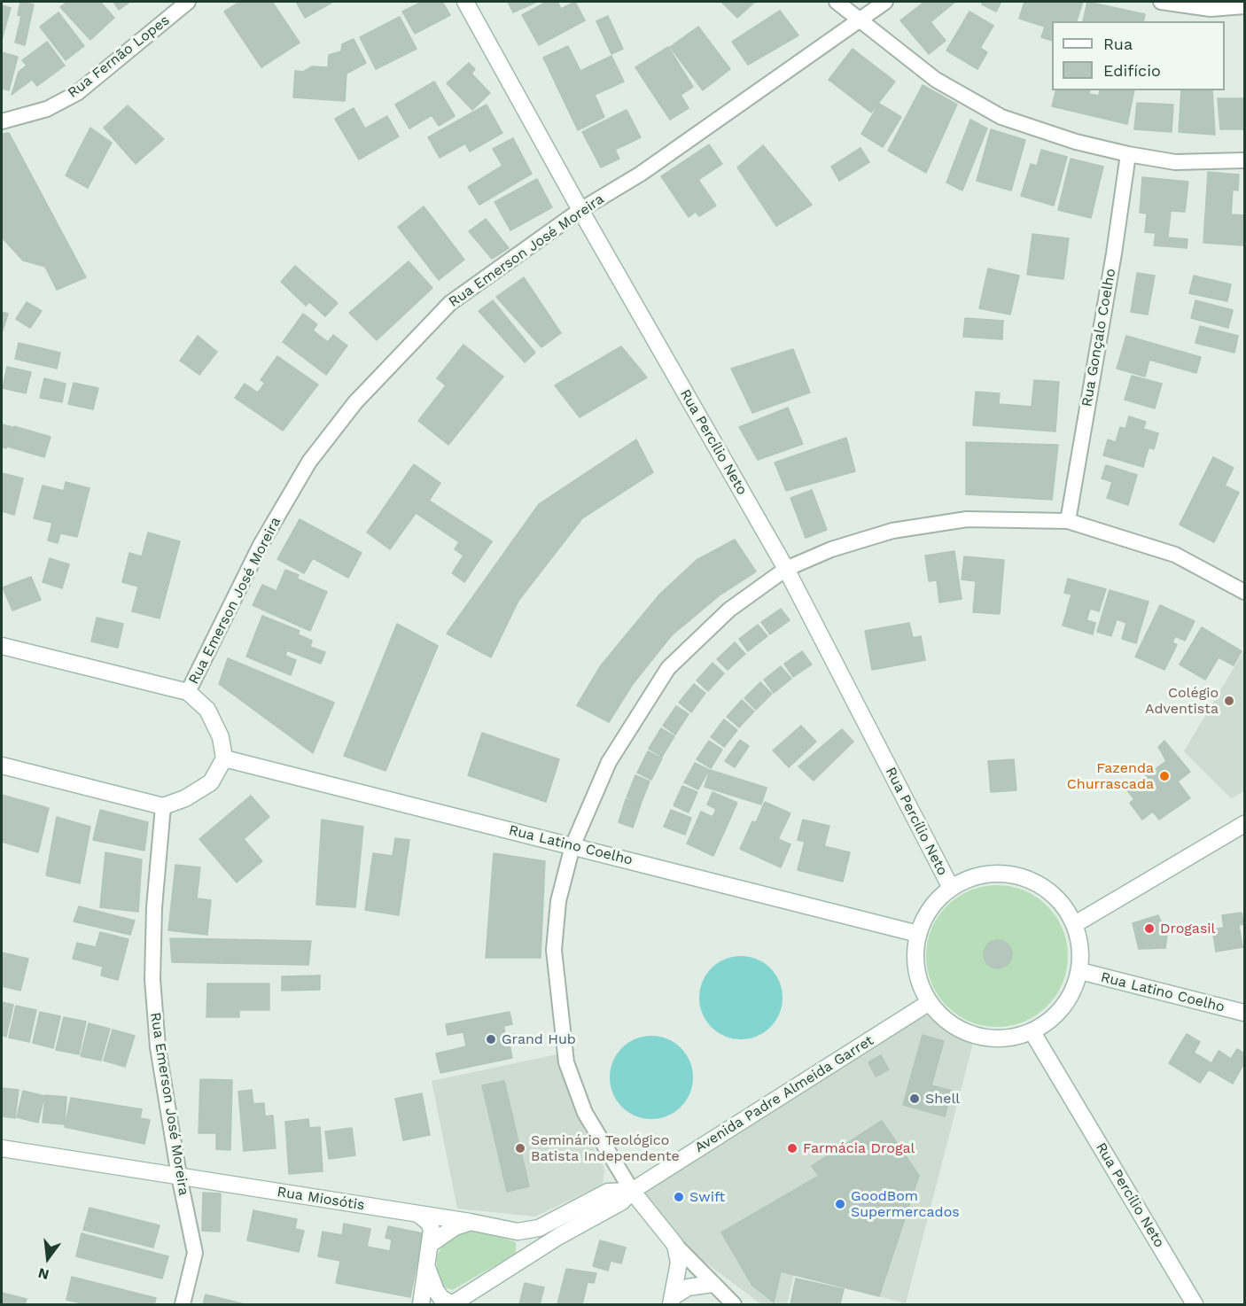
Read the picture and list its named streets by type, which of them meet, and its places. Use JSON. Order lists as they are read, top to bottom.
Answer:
{
  "streets": {
    "main road": [
      "Rua Percílio Neto",
      "Rua Latino Coelho",
      "Avenida Padre Almeida Garret",
      "Rua Miosótis"
    ],
    "street": ["Rua Fernão Lopes", "Rua Emerson José Moreira", "Rua Gonçalo Coelho"]
  },
  "crossings": [
    ["Rua Emerson José Moreira", "Rua Percílio Neto"],
    ["Rua Emerson José Moreira", "Rua Miosótis"],
    ["Rua Percílio Neto", "Rua Latino Coelho"],
    ["Rua Percílio Neto", "Avenida Padre Almeida Garret"],
    ["Rua Latino Coelho", "Avenida Padre Almeida Garret"],
    ["Avenida Padre Almeida Garret", "Rua Miosótis"]
  ],
  "places": [
    "Colégio Adventista",
    "Fazenda Churrascada",
    "Drogasil",
    "Grand Hub",
    "Shell",
    "Seminário Teológico Batista Independente",
    "Farmácia Drogal",
    "Swift",
    "GoodBom Supermercados"
  ],
  "legend": ["Rua", "Edifício"],
  "north": "bottom"
}
